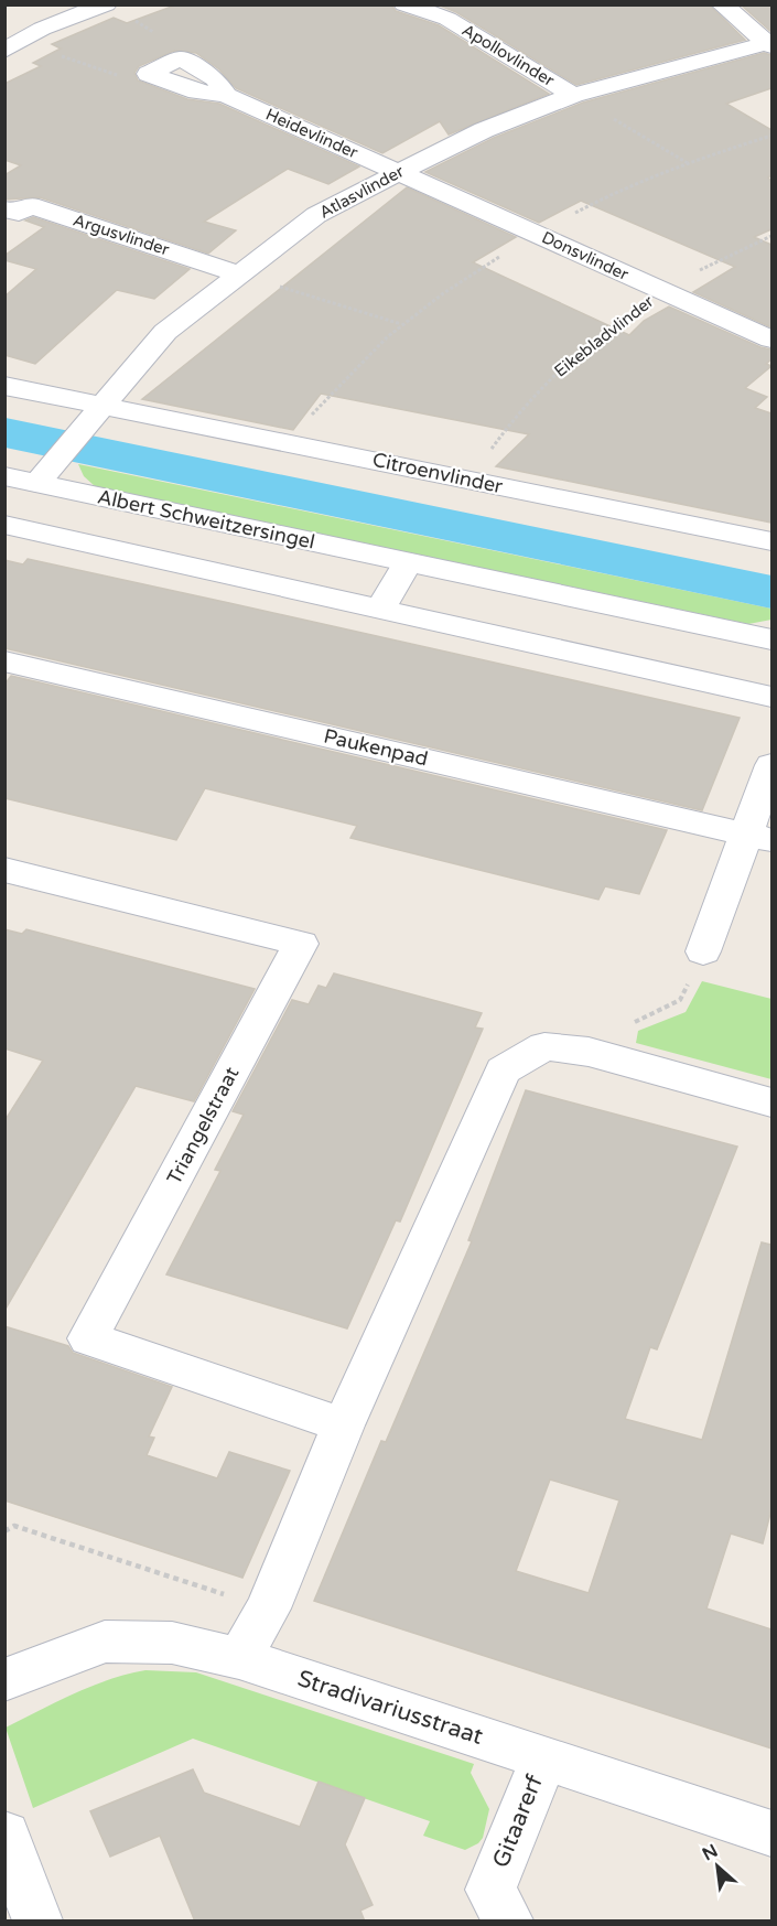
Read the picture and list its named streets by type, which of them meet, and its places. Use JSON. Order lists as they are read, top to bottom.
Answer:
{
  "streets": {
    "street": [
      "Apollovlinder",
      "Heidevlinder",
      "Atlasvlinder",
      "Argusvlinder",
      "Donsvlinder",
      "Citroenvlinder",
      "Albert Schweitzersingel",
      "Paukenpad",
      "Triangelstraat",
      "Stradivariusstraat",
      "Gitaarerf"
    ],
    "path": ["Eikebladvlinder"]
  },
  "crossings": [
    ["Apollovlinder", "Atlasvlinder"],
    ["Heidevlinder", "Atlasvlinder"],
    ["Heidevlinder", "Donsvlinder"],
    ["Atlasvlinder", "Argusvlinder"],
    ["Atlasvlinder", "Donsvlinder"],
    ["Atlasvlinder", "Citroenvlinder"],
    ["Atlasvlinder", "Albert Schweitzersingel"],
    ["Donsvlinder", "Eikebladvlinder"],
    ["Eikebladvlinder", "Citroenvlinder"],
    ["Stradivariusstraat", "Gitaarerf"]
  ],
  "north": "top left"
}
